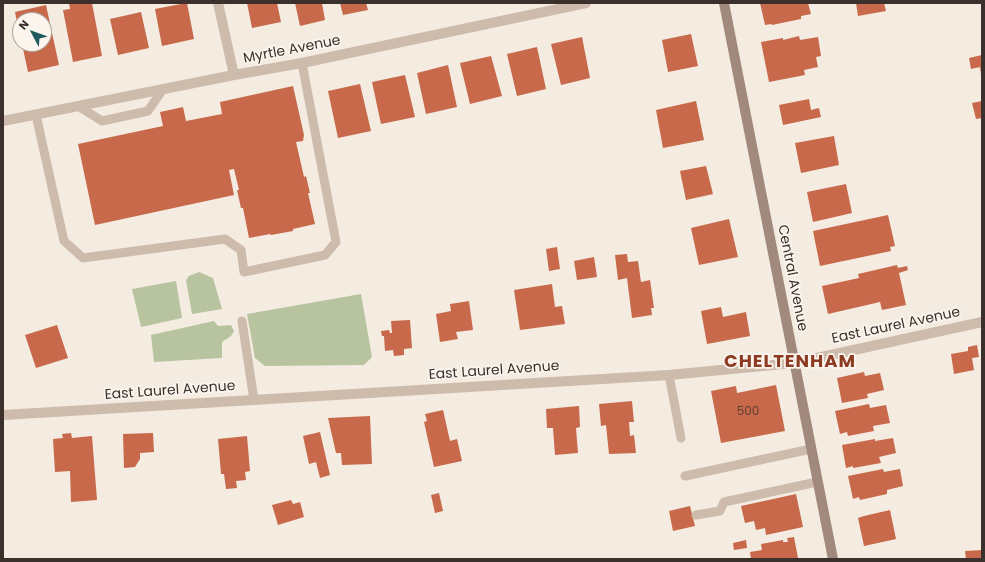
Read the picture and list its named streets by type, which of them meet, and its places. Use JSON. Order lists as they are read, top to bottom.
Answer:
{
  "streets": {
    "main road": ["Central Avenue"],
    "street": ["Myrtle Avenue", "East Laurel Avenue"]
  },
  "crossings": [
    ["Central Avenue", "East Laurel Avenue"]
  ],
  "districts": ["CHELTENHAM"],
  "house_numbers": ["500"],
  "north": "top left"
}
